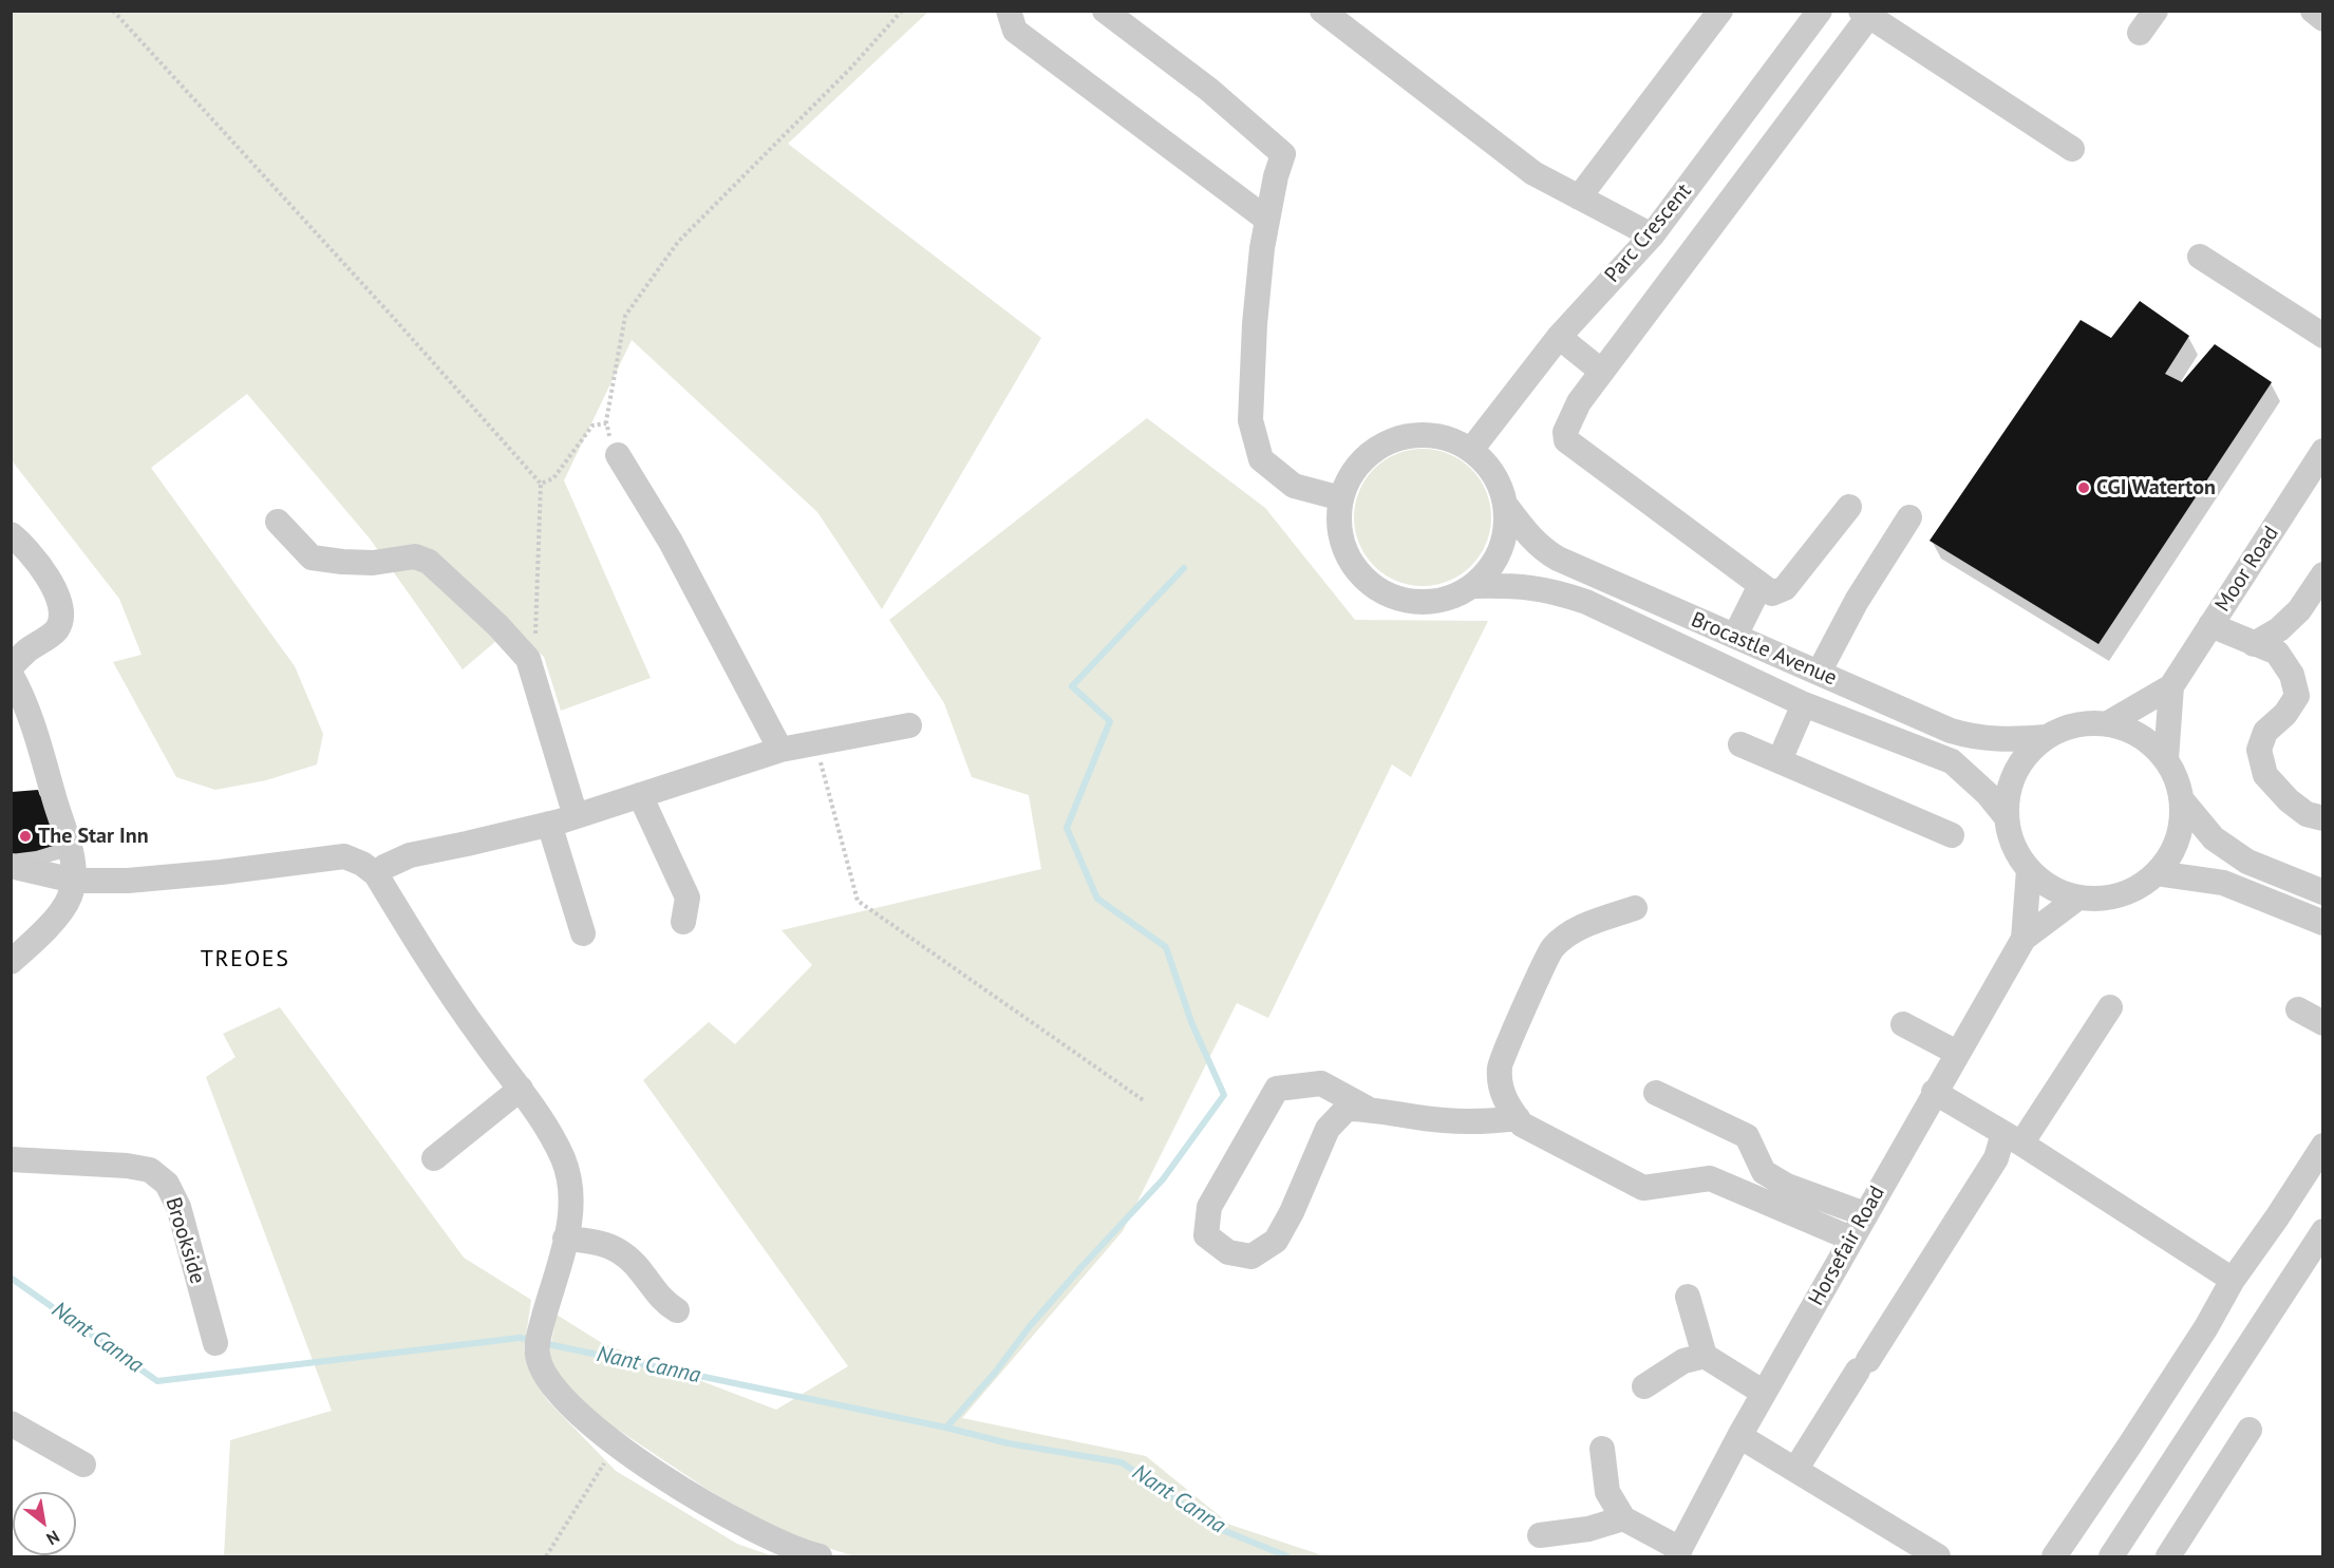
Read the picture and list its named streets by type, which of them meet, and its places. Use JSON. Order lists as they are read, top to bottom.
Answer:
{
  "streets": {
    "street": [
      "Parc Crescent",
      "Moor Road",
      "Brocastle Avenue",
      "Brookside",
      "Horsefair Road"
    ]
  },
  "crossings": [
    ["Parc Crescent", "Brocastle Avenue"],
    ["Moor Road", "Brocastle Avenue"],
    ["Moor Road", "Horsefair Road"],
    ["Brocastle Avenue", "Horsefair Road"]
  ],
  "districts": ["TREOES"],
  "water": ["Nant Canna"],
  "places": ["CGI Waterton", "The Star Inn"],
  "north": "bottom right"
}
